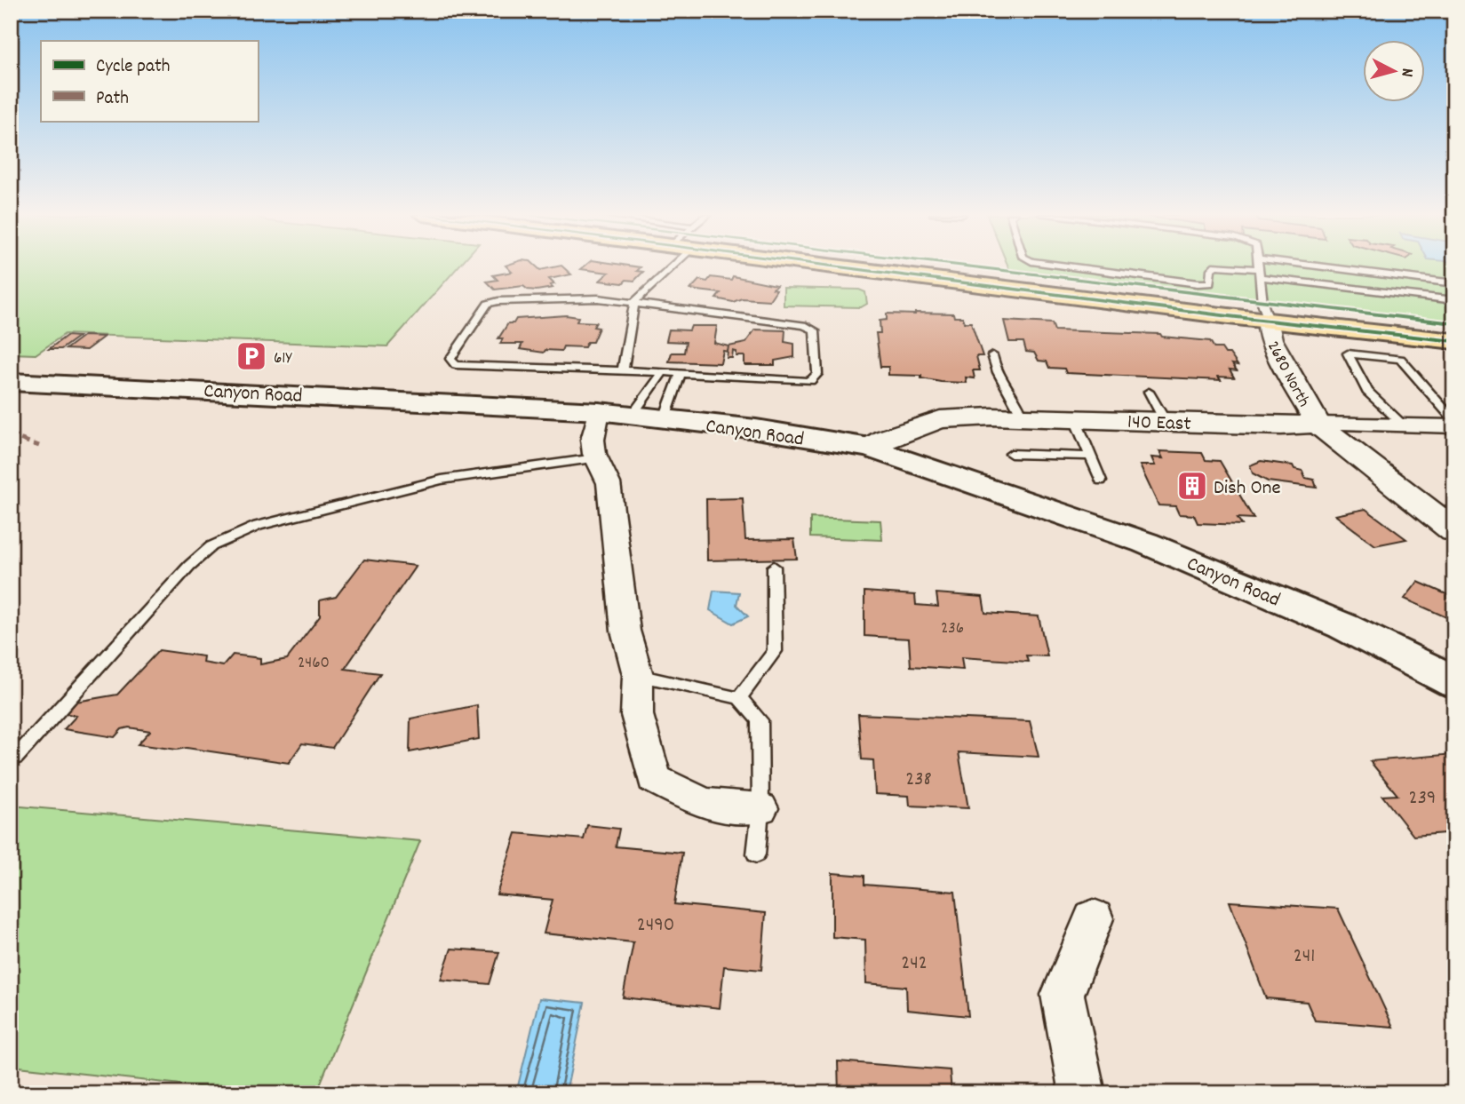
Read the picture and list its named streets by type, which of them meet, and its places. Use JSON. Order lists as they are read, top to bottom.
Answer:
{
  "streets": {
    "main road": ["Canyon Road"],
    "street": ["2680 North", "140 East"]
  },
  "crossings": [
    ["2680 North", "140 East"],
    ["Canyon Road", "140 East"]
  ],
  "places": {
    "parking": ["61Y"],
    "building": ["Dish One"]
  },
  "house_numbers": [
    "236",
    "2460",
    "238",
    "239",
    "2490",
    "241",
    "242"
  ],
  "legend": ["Cycle path", "Path"],
  "north": "right"
}
